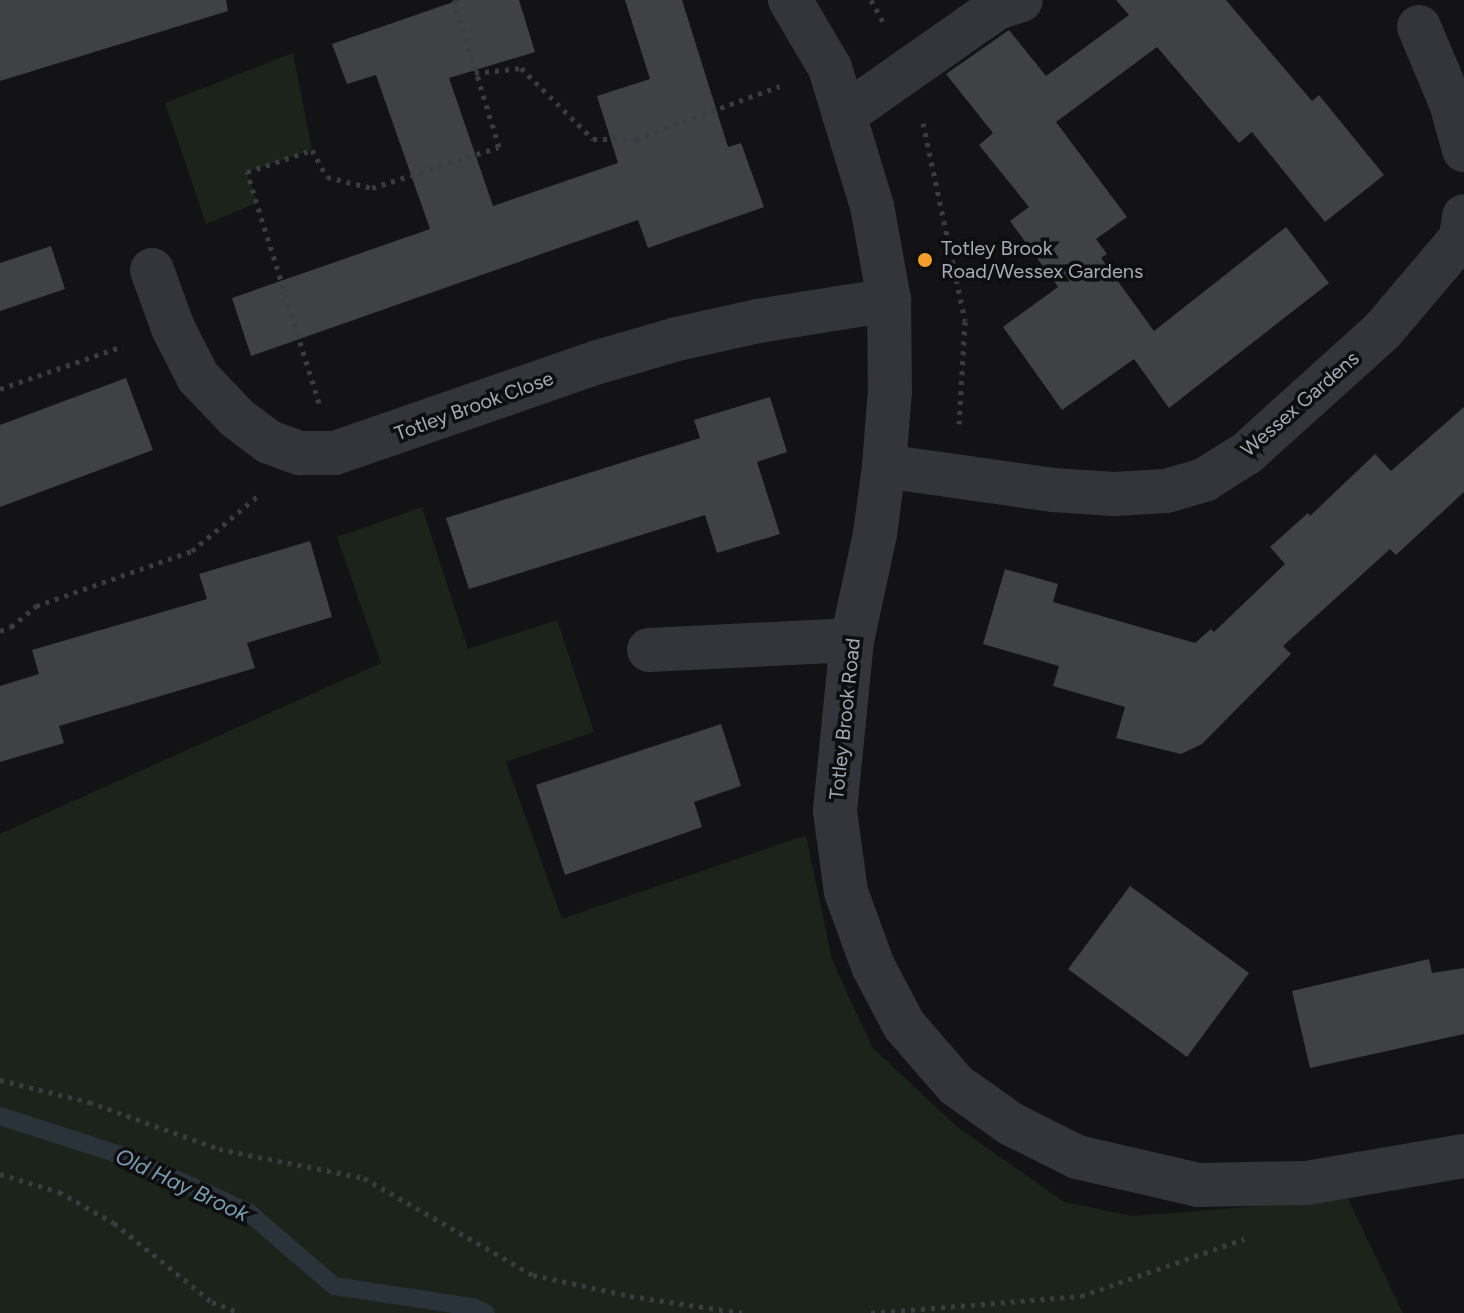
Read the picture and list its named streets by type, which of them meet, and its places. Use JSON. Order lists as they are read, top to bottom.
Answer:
{
  "streets": {
    "street": ["Wessex Gardens", "Totley Brook Close", "Totley Brook Road"]
  },
  "crossings": [
    ["Wessex Gardens", "Totley Brook Road"],
    ["Totley Brook Close", "Totley Brook Road"]
  ],
  "water": ["Old Hay Brook"],
  "places": ["Totley Brook Road/Wessex Gardens"]
}
